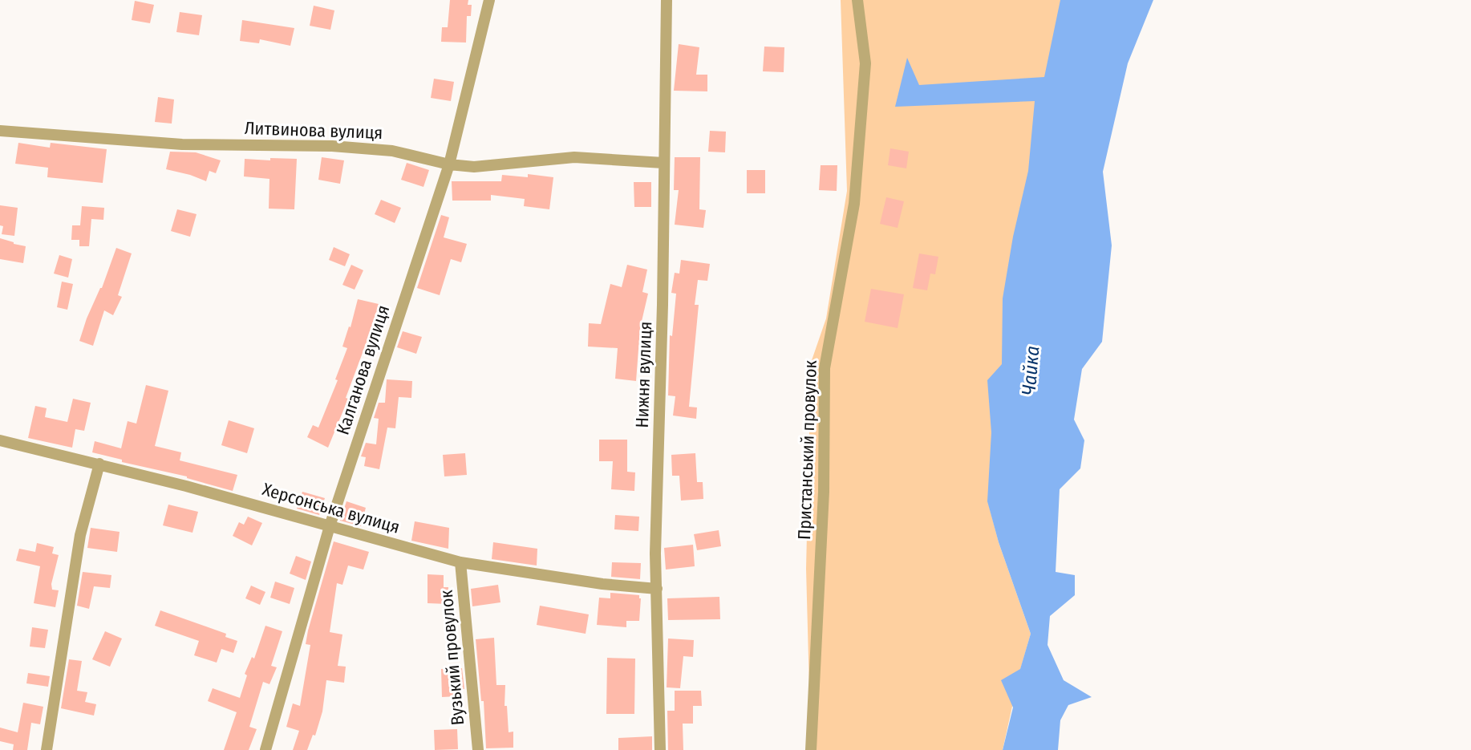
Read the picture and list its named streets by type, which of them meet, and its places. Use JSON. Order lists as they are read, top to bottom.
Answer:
{
  "streets": {
    "street": [
      "Литвинова вулиця",
      "Калганова вулиця",
      "Нижня вулиця",
      "Пристанський провулок",
      "Херсонська вулиця",
      "Вузький провулок"
    ]
  },
  "crossings": [
    ["Литвинова вулиця", "Калганова вулиця"],
    ["Литвинова вулиця", "Нижня вулиця"],
    ["Калганова вулиця", "Херсонська вулиця"],
    ["Нижня вулиця", "Херсонська вулиця"],
    ["Херсонська вулиця", "Вузький провулок"]
  ],
  "water": ["Чайка"]
}
